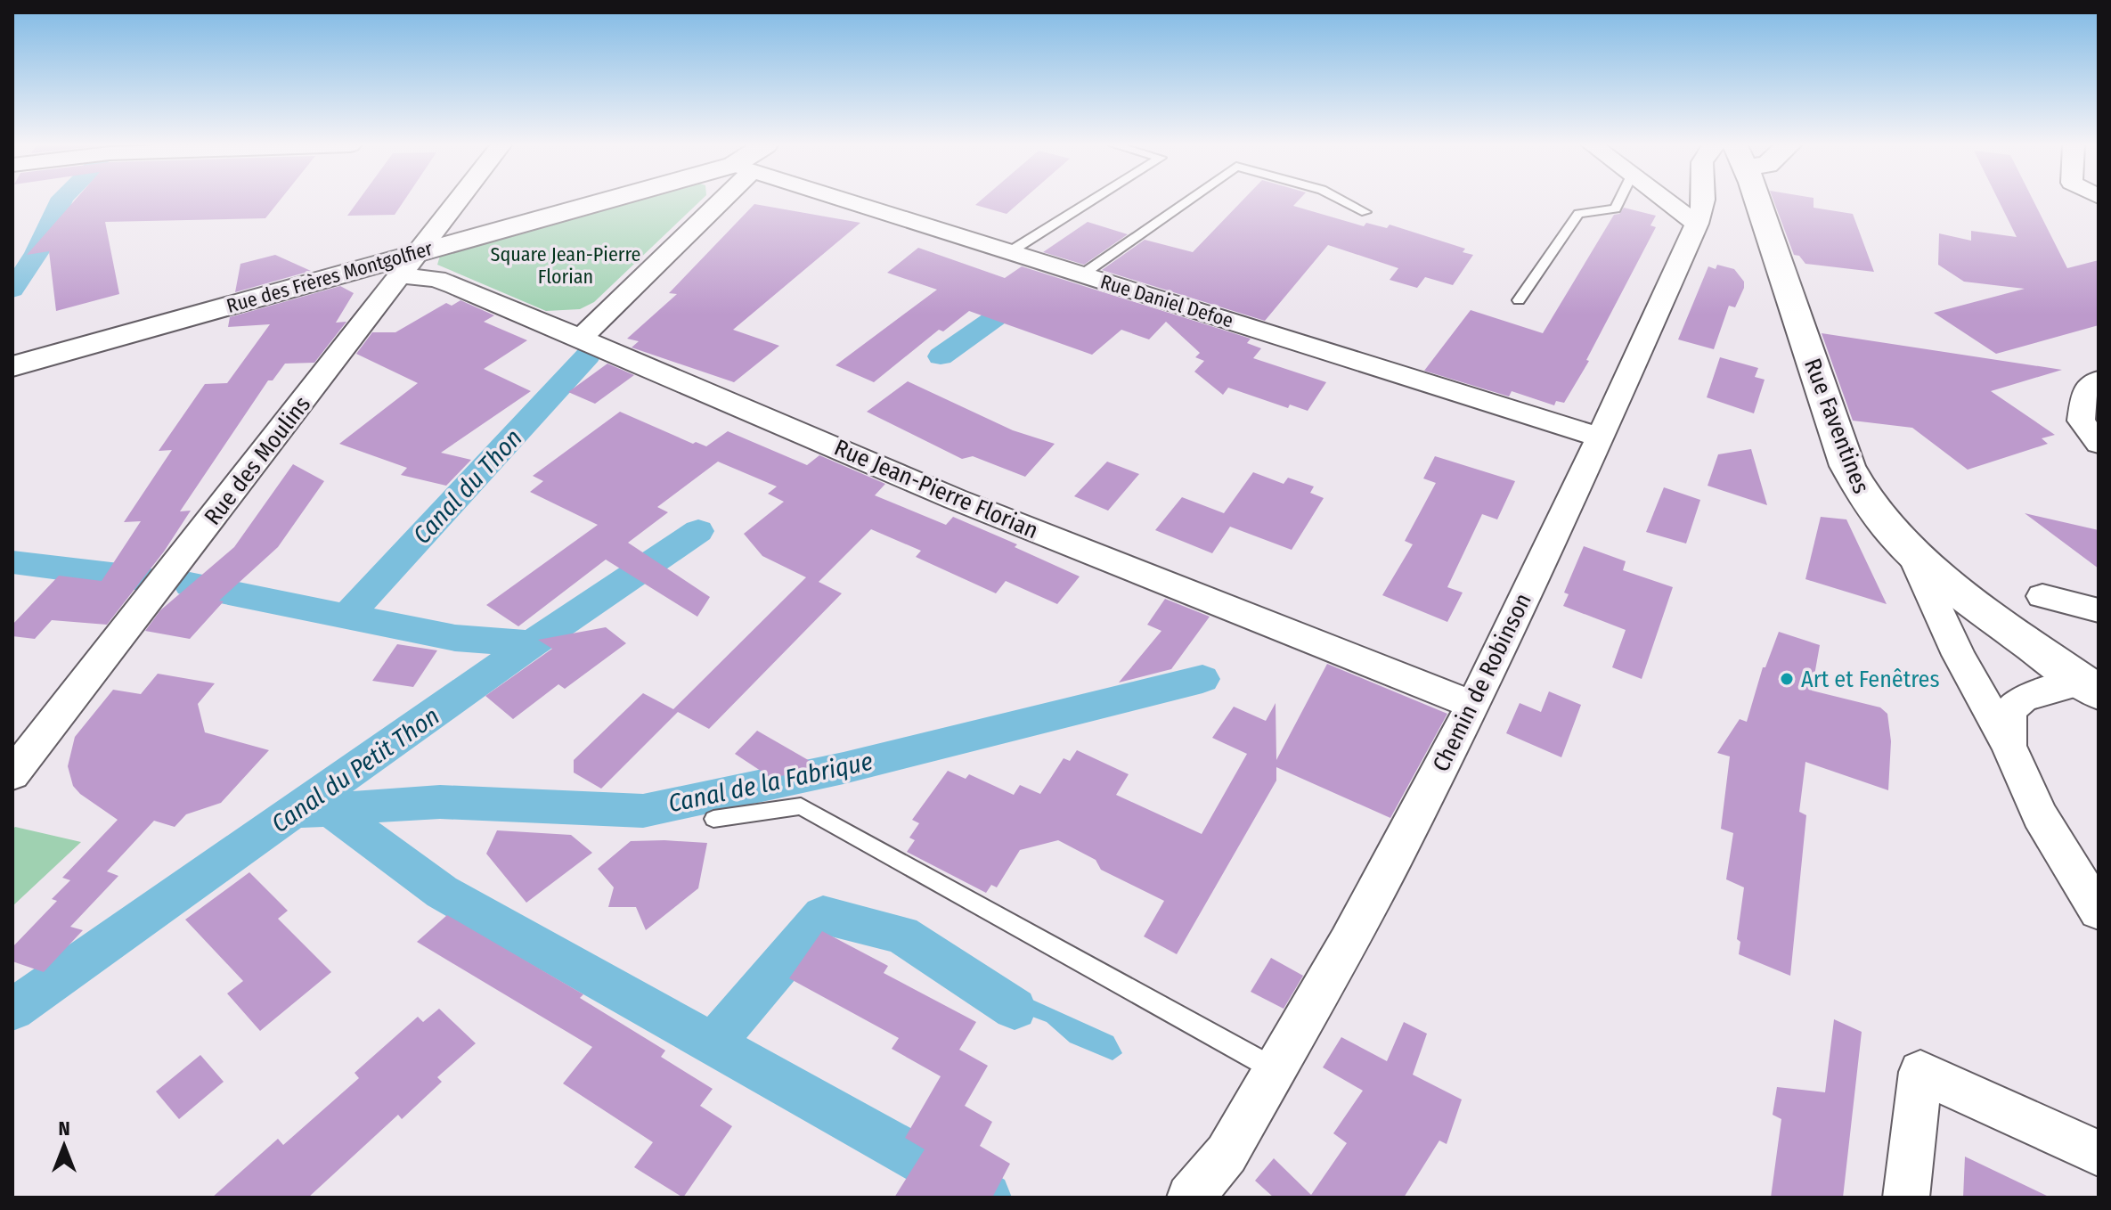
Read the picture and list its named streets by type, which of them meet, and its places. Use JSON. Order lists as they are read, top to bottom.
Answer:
{
  "streets": {
    "street": [
      "Rue des Frères Montgolfier",
      "Rue Daniel Defoe",
      "Rue Faventines",
      "Rue des Moulins",
      "Rue Jean-Pierre Florian",
      "Chemin de Robinson"
    ]
  },
  "crossings": [
    ["Rue des Frères Montgolfier", "Rue des Moulins"],
    ["Rue des Frères Montgolfier", "Rue Jean-Pierre Florian"],
    ["Rue Daniel Defoe", "Chemin de Robinson"],
    ["Rue des Moulins", "Rue Jean-Pierre Florian"],
    ["Rue Jean-Pierre Florian", "Chemin de Robinson"]
  ],
  "water": ["Canal du Thon", "Canal du Petit Thon", "Canal de la Fabrique"],
  "parks": ["Square Jean-Pierre Florian"],
  "places": ["Art et Fenêtres"],
  "north": "top"
}
